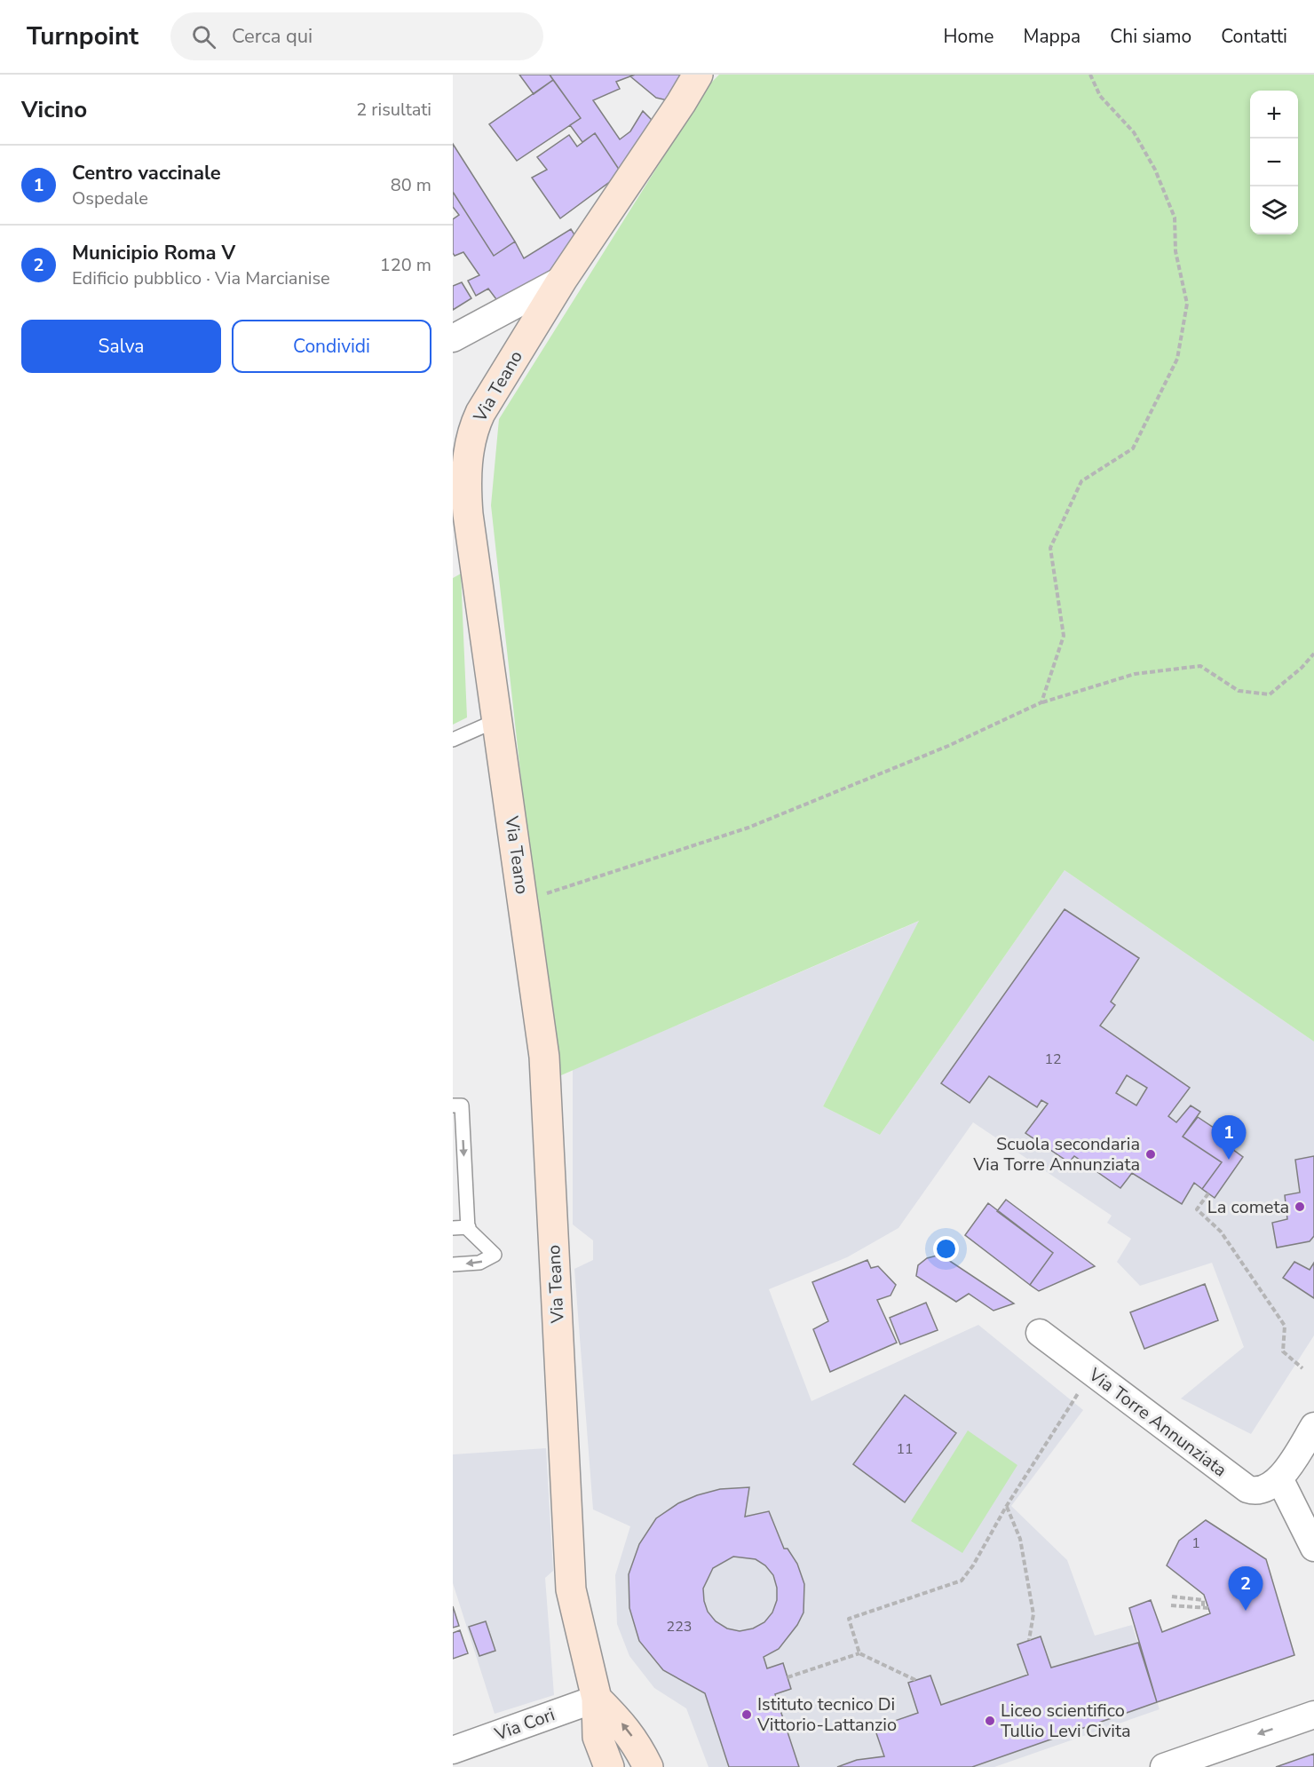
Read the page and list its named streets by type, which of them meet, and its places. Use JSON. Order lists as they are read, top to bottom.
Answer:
{
  "streets": {
    "street": ["Via Teano", "Via Torre Annunziata", "Via Cori"]
  },
  "crossings": [
    ["Via Teano", "Via Cori"]
  ],
  "places": [
    "Scuola secondaria Via Torre Annunziata",
    "La cometa",
    "Istituto tecnico Di Vittorio-Lattanzio",
    "Liceo scientifico Tullio Levi Civita"
  ],
  "house_numbers": [
    "12",
    "11",
    "1",
    "223"
  ],
  "page": {
    "header": "Turnpoint",
    "search": "Cerca qui",
    "nav": [
      "Home",
      "Mappa",
      "Chi siamo",
      "Contatti"
    ],
    "heading": ["Vicino", "2 risultati"],
    "map_buttons": ["+", "−"],
    "list": [
      {
        "mark": "1",
        "name": "Centro vaccinale",
        "note": "Ospedale",
        "value": "80 m"
      },
      {
        "mark": "2",
        "name": "Municipio Roma V",
        "note": "Edificio pubblico · Via Marcianise",
        "value": "120 m"
      }
    ],
    "buttons": ["Salva", "Condividi"],
    "pins": ["1", "2"]
  }
}
